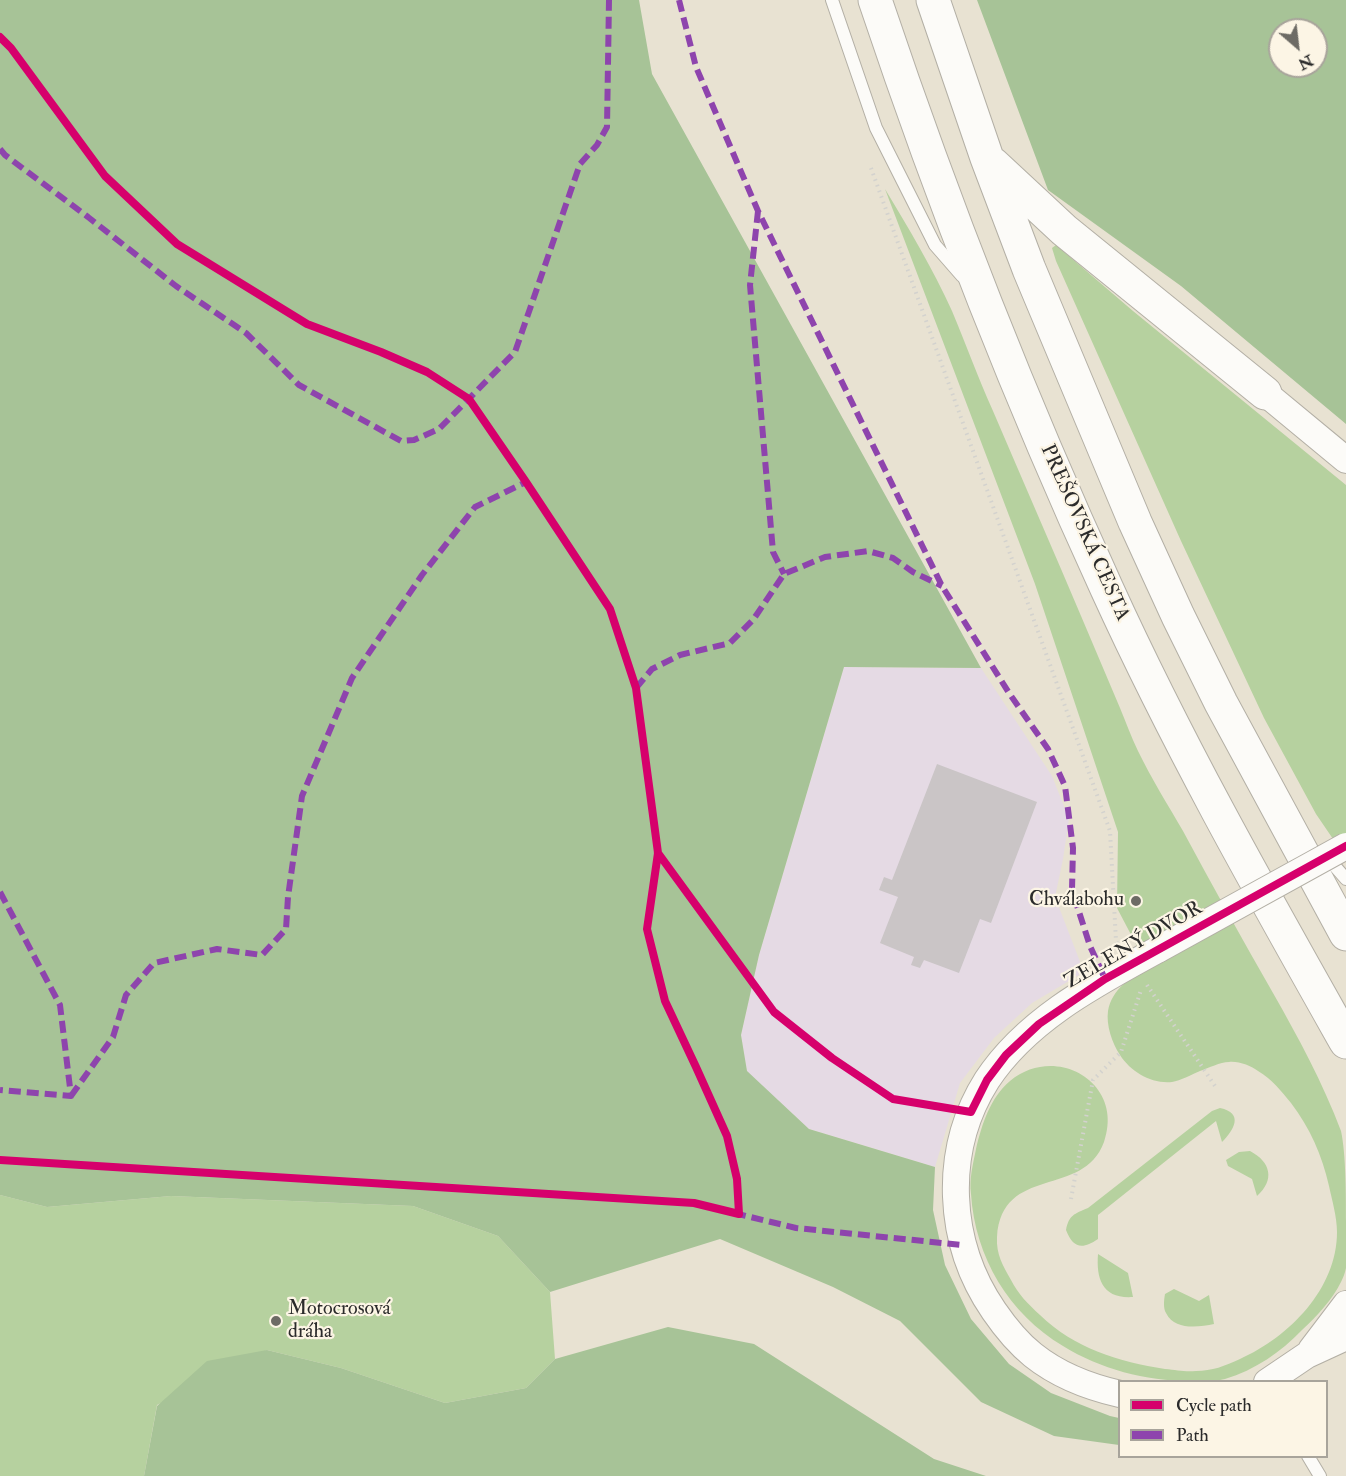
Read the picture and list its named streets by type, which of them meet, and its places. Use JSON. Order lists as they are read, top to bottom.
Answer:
{
  "streets": {
    "highway": ["PREŠOVSKÁ CESTA"],
    "street": ["ZELENÝ DVOR"]
  },
  "places": ["Chválabohu", "Motocrosová dráha"],
  "legend": ["Cycle path", "Path"],
  "north": "bottom right"
}
